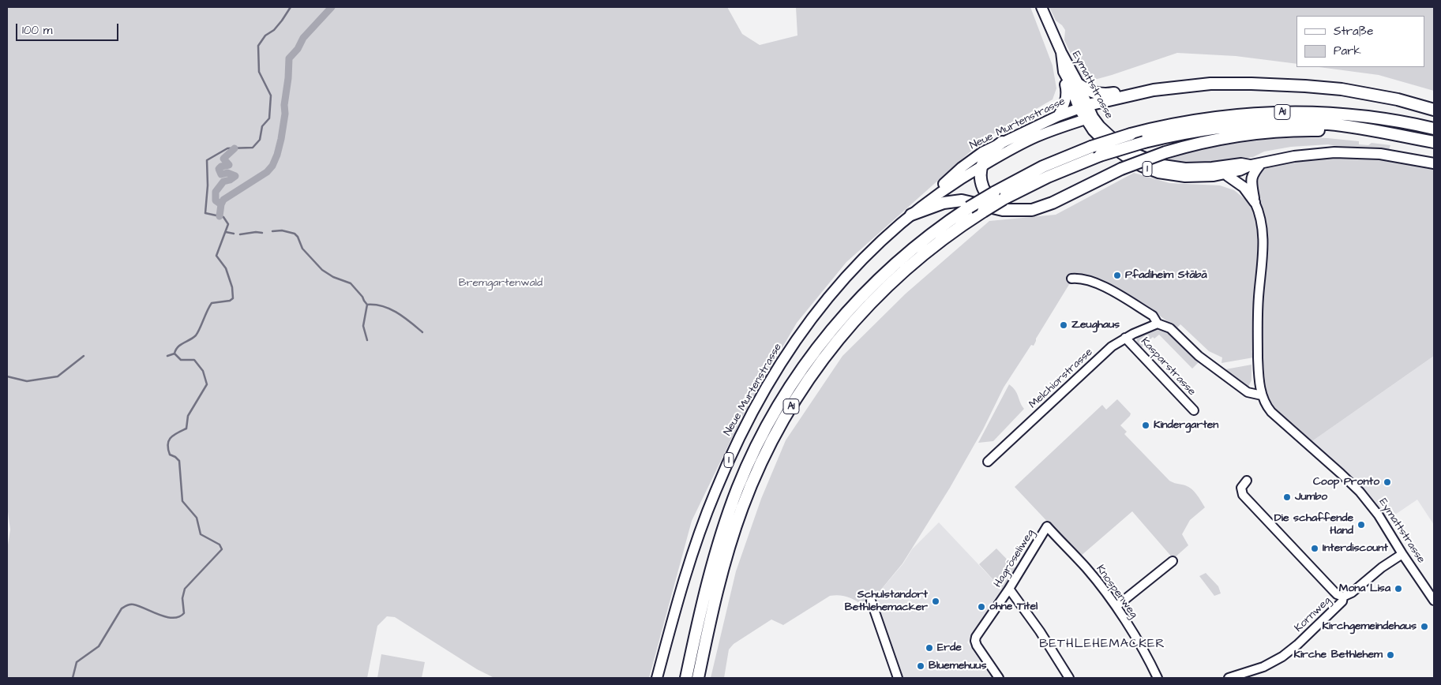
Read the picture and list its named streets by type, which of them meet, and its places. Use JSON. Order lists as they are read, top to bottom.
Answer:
{
  "streets": {
    "highway": ["A1"],
    "main road": ["Eymattstrasse", "Neue Murtenstrasse", "1"],
    "street": [
      "Kasparstrasse",
      "Melchiorstrasse",
      "Hagröseliweg",
      "Knospenweg",
      "Kornweg"
    ]
  },
  "crossings": [
    ["Eymattstrasse", "Neue Murtenstrasse"],
    ["Eymattstrasse", "1"],
    ["Eymattstrasse", "Kornweg"],
    ["Kasparstrasse", "Melchiorstrasse"],
    ["Hagröseliweg", "Knospenweg"]
  ],
  "districts": ["BETHLEHEMACKER"],
  "parks": ["Bremgartenwald"],
  "places": [
    "Pfadiheim Stäbä",
    "Zeughaus",
    "Kindergarten",
    "Coop Pronto",
    "Jumbo",
    "Die schaffende Hand",
    "Interdiscount",
    "Mona Lisa",
    "Schulstandort Bethlehemacker",
    "ohne Titel",
    "Kirchgemeindehaus",
    "Erde",
    "Kirche Bethlehem",
    "Bluemehuus"
  ],
  "legend": ["Straße", "Park"],
  "scale_bar": "100 m"
}
